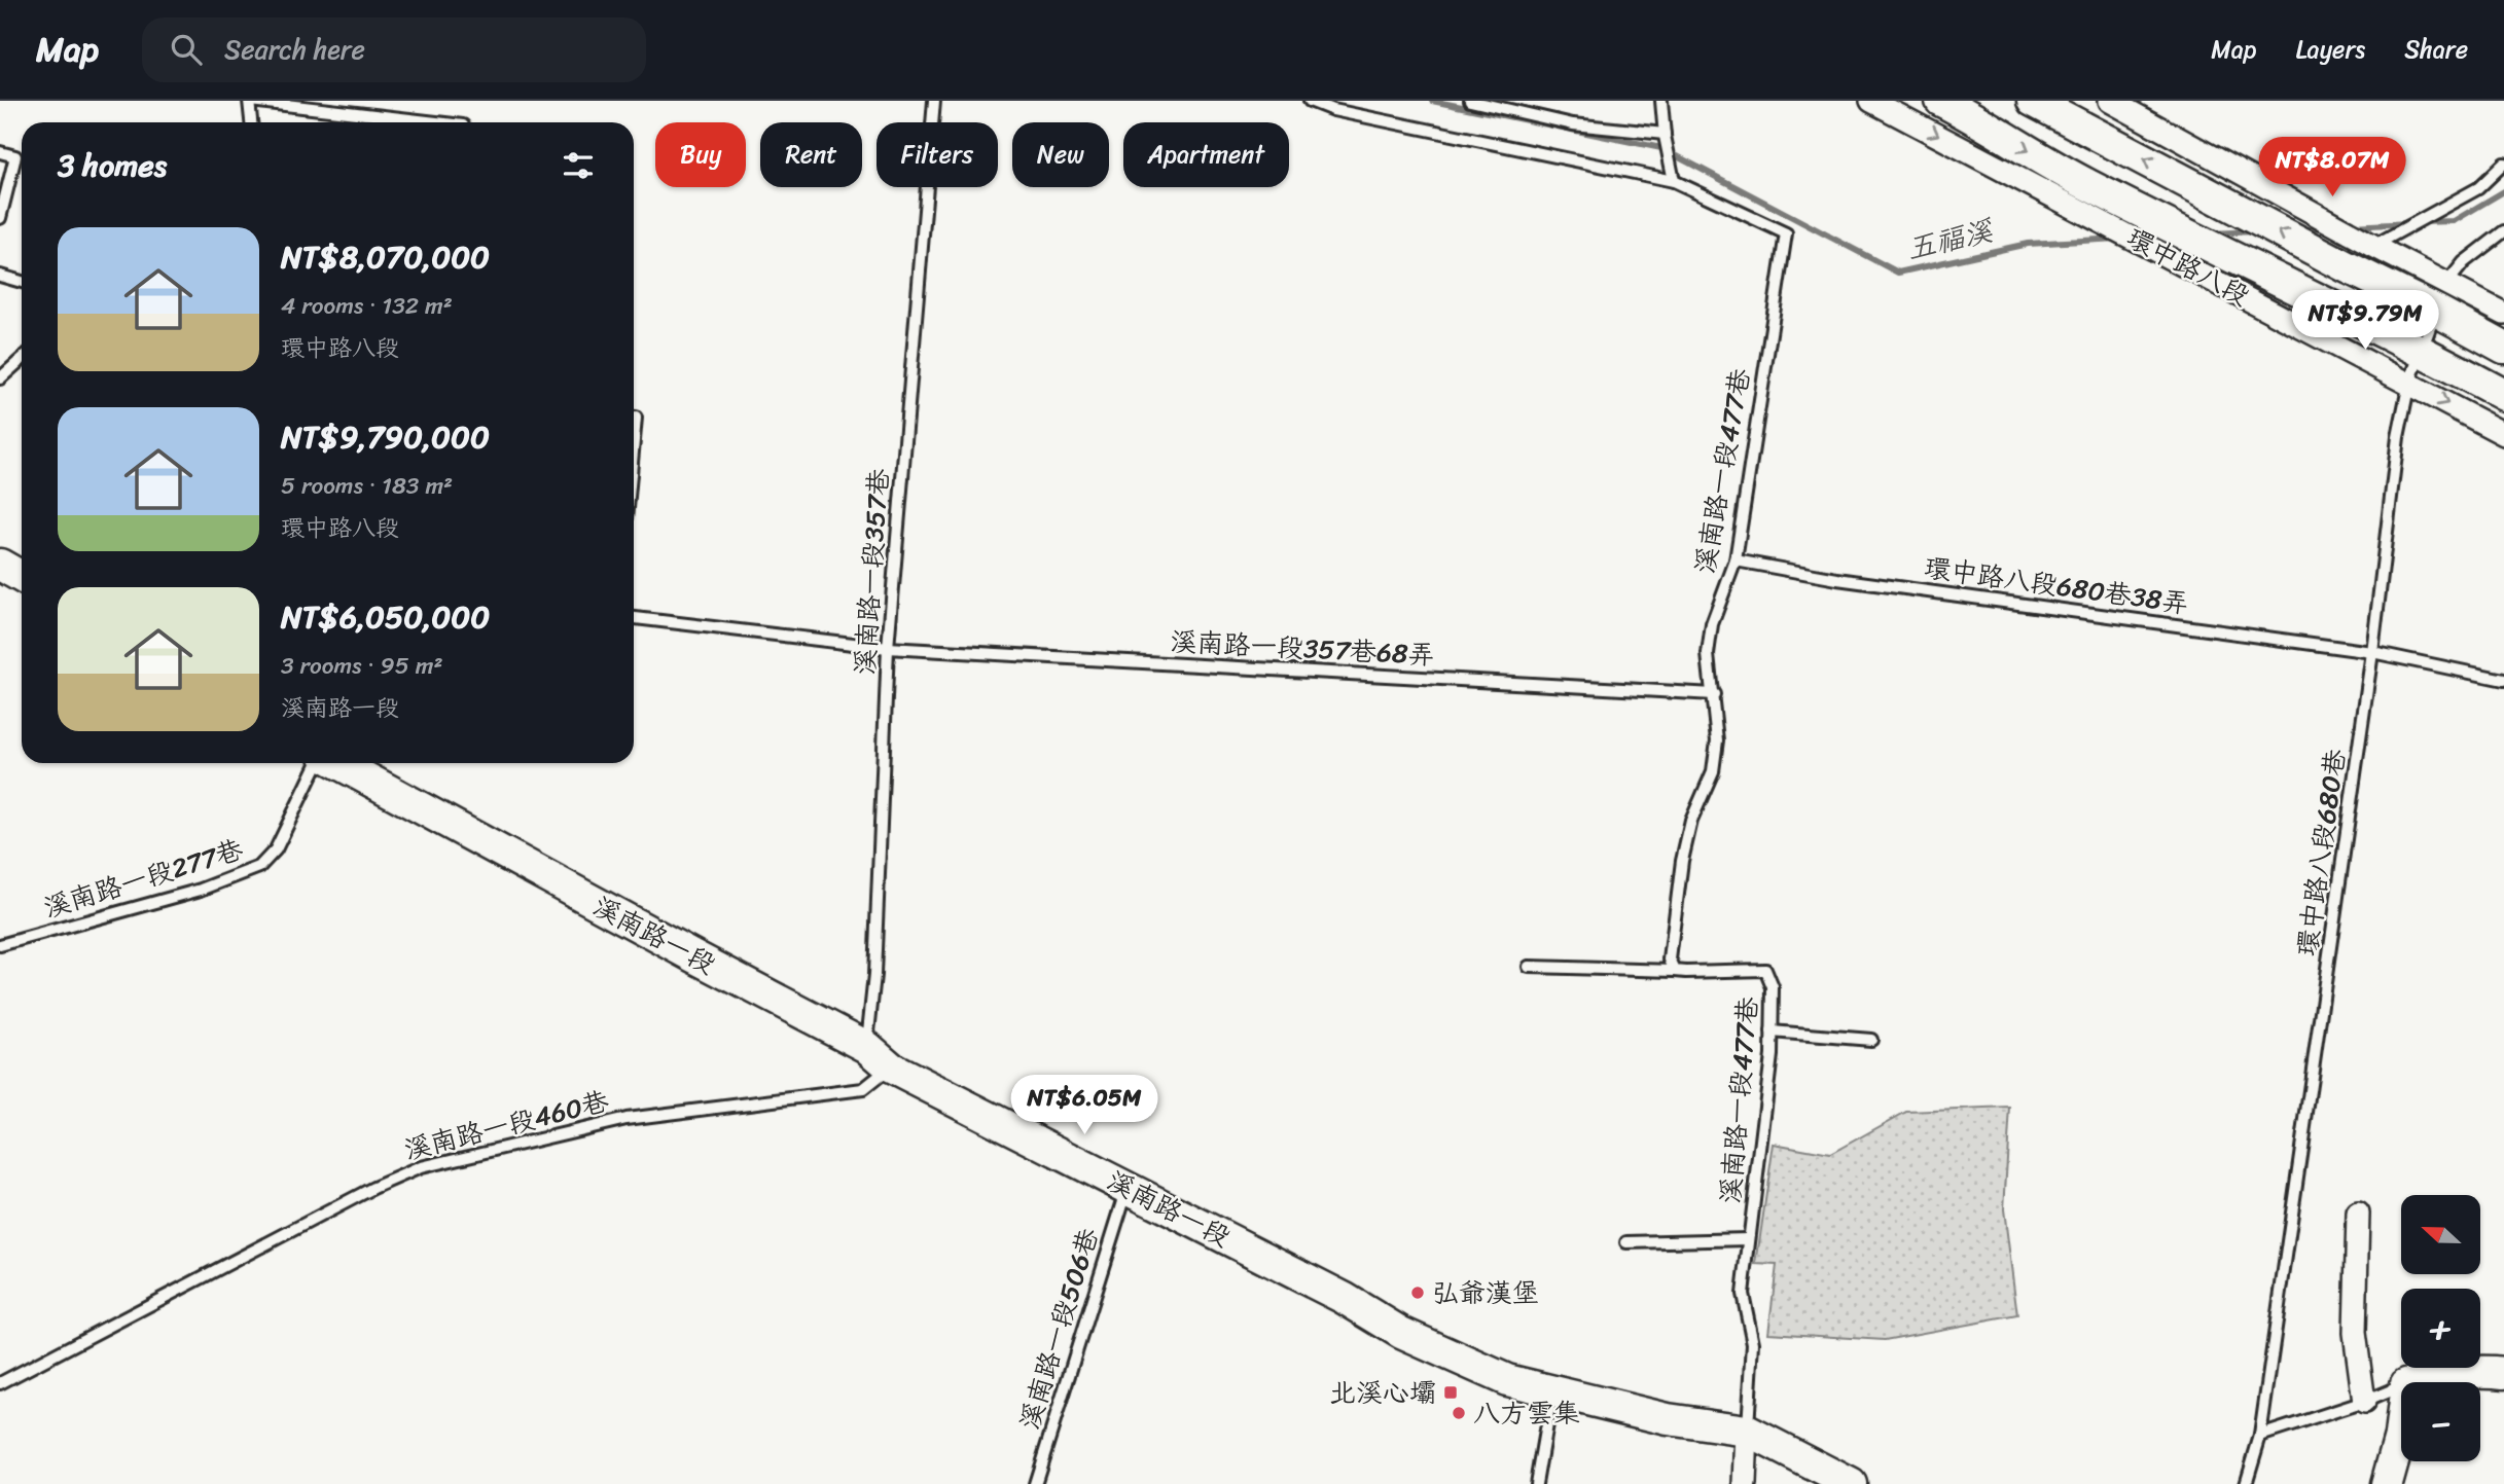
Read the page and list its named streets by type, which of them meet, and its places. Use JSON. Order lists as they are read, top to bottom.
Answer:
{
  "streets": {
    "main road": ["環中路八段", "溪南路一段"],
    "lane": [
      "溪南路一段477巷",
      "溪南路一段357巷",
      "環中路八段680巷38弄",
      "溪南路一段357巷68弄",
      "環中路八段680巷",
      "溪南路一段277巷",
      "溪南路一段460巷",
      "溪南路一段506巷"
    ]
  },
  "crossings": [
    ["環中路八段", "環中路八段680巷"],
    ["溪南路一段477巷", "環中路八段680巷38弄"],
    ["溪南路一段477巷", "溪南路一段357巷68弄"],
    ["溪南路一段477巷", "溪南路一段"],
    ["溪南路一段357巷", "溪南路一段357巷68弄"],
    ["溪南路一段357巷", "溪南路一段"],
    ["環中路八段680巷38弄", "環中路八段680巷"],
    ["溪南路一段", "溪南路一段460巷"],
    ["溪南路一段", "溪南路一段506巷"]
  ],
  "water": ["五福溪"],
  "places": {
    "other": ["弘爺漢堡", "八方雲集"],
    "transit": ["北溪心壩"]
  },
  "north": "left",
  "page": {
    "header": "Map",
    "search": "Search here",
    "nav": ["Map", "Layers", "Share"],
    "chip": [
      "Buy",
      "Rent",
      "Filters",
      "New",
      "Apartment"
    ],
    "heading": "3 homes",
    "price": ["NT$8.07M", "NT$9.79M", "NT$6.05M"],
    "list": [
      {
        "name": "NT$8,070,000",
        "note": "4 rooms · 132 m² · 環中路八段"
      },
      {
        "name": "NT$9,790,000",
        "note": "5 rooms · 183 m² · 環中路八段"
      },
      {
        "name": "NT$6,050,000",
        "note": "3 rooms · 95 m² · 溪南路一段"
      }
    ],
    "map_buttons": ["+", "−"]
  }
}
